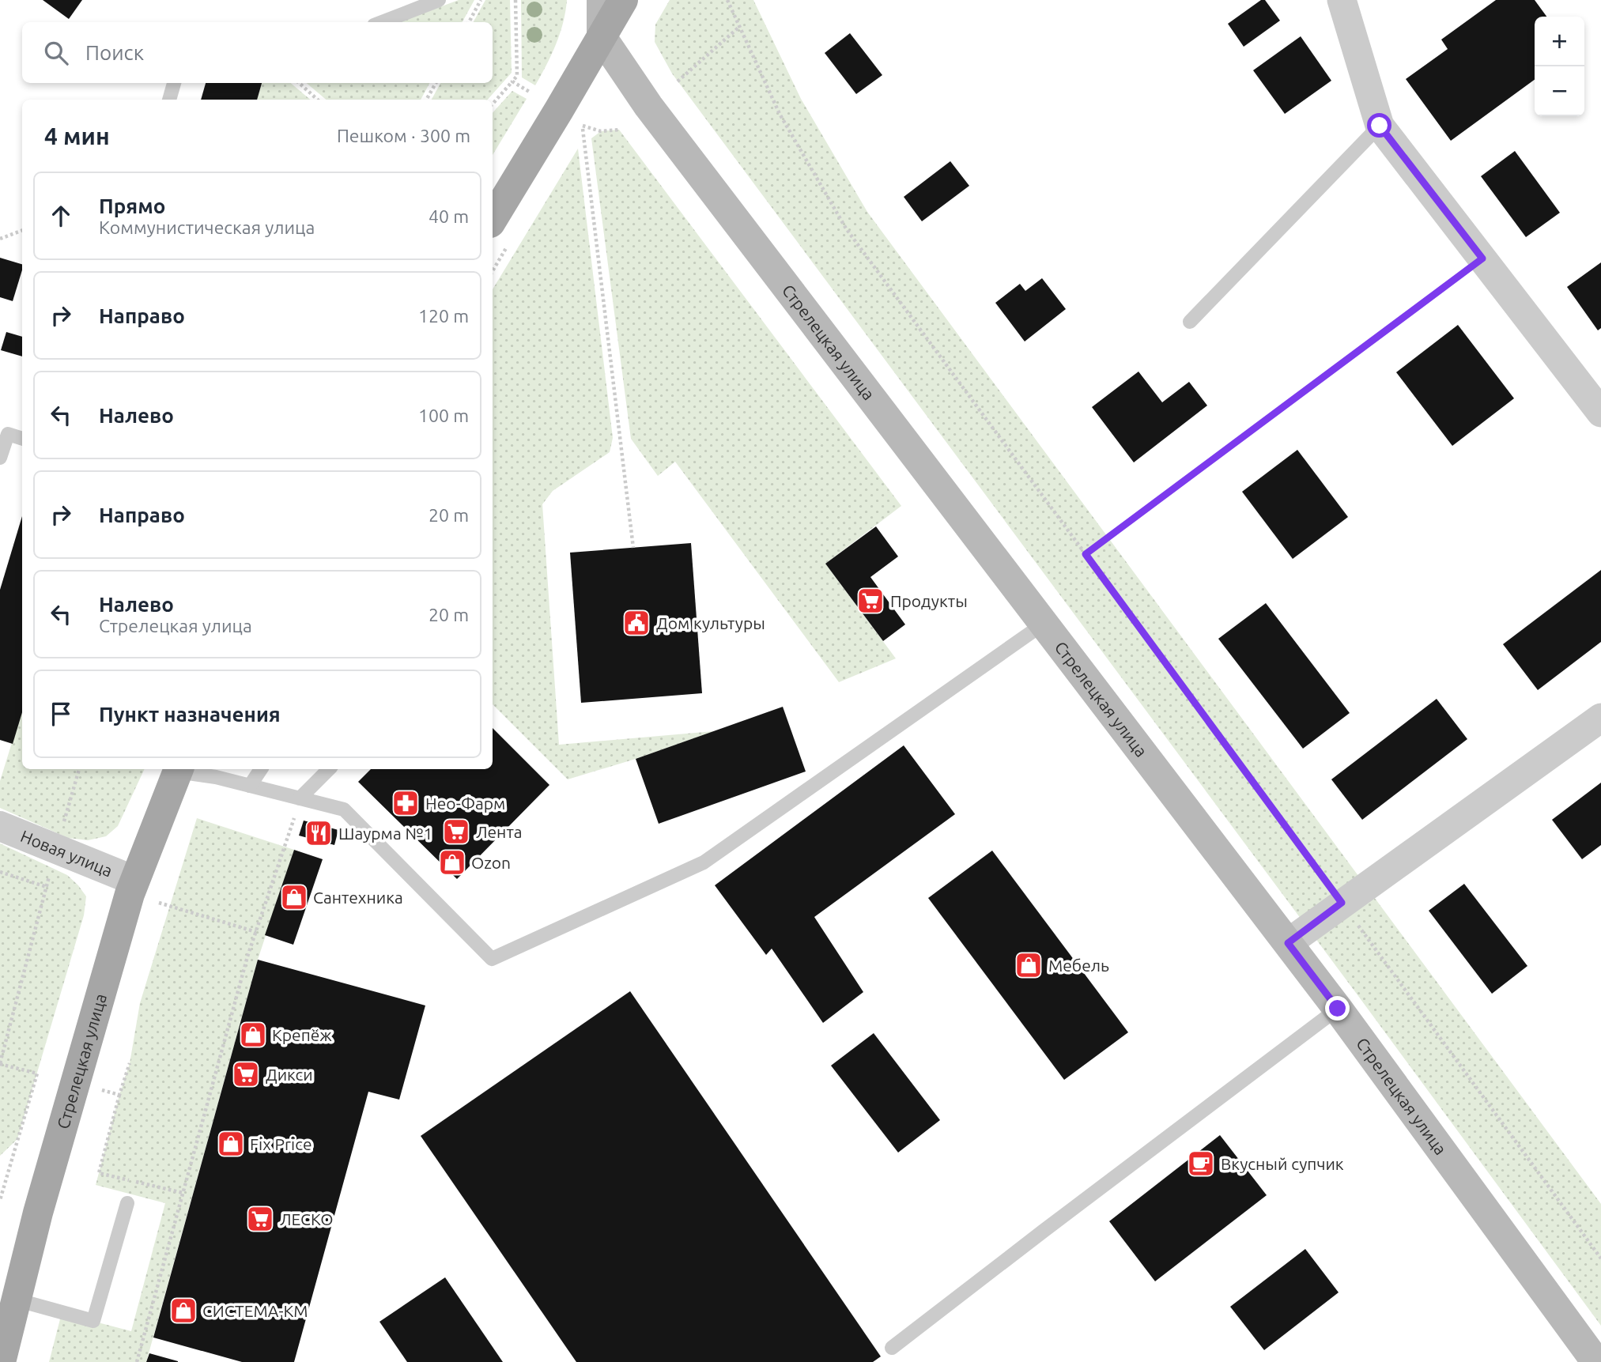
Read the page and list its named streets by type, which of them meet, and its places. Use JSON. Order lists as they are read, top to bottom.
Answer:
{
  "streets": {
    "main road": ["Стрелецкая улица"],
    "street": ["Новая улица"]
  },
  "crossings": [
    ["Стрелецкая улица", "Новая улица"]
  ],
  "places": {
    "supermarket": [
      "Продукты",
      "Лента",
      "Дикси",
      "ЛЕСКО"
    ],
    "public building": ["Дом культуры"],
    "pharmacy": ["Нео-Фарм"],
    "restaurant": ["Шаурма №1"],
    "shop": [
      "Ozon",
      "Сантехника",
      "Мебель",
      "Крепёж",
      "Fix Price",
      "СИСТЕМА-КМ"
    ],
    "cafe": ["Вкусный супчик"]
  },
  "page": {
    "map_buttons": ["+", "−"],
    "search": "Поиск",
    "heading": ["4 мин", "Пешком · 300 m"],
    "list": [
      ["Прямо", "Коммунистическая улица", "40 m"],
      ["Направо", "120 m"],
      ["Налево", "100 m"],
      ["Направо", "20 m"],
      ["Налево", "Стрелецкая улица", "20 m"],
      "Пункт назначения"
    ]
  }
}
